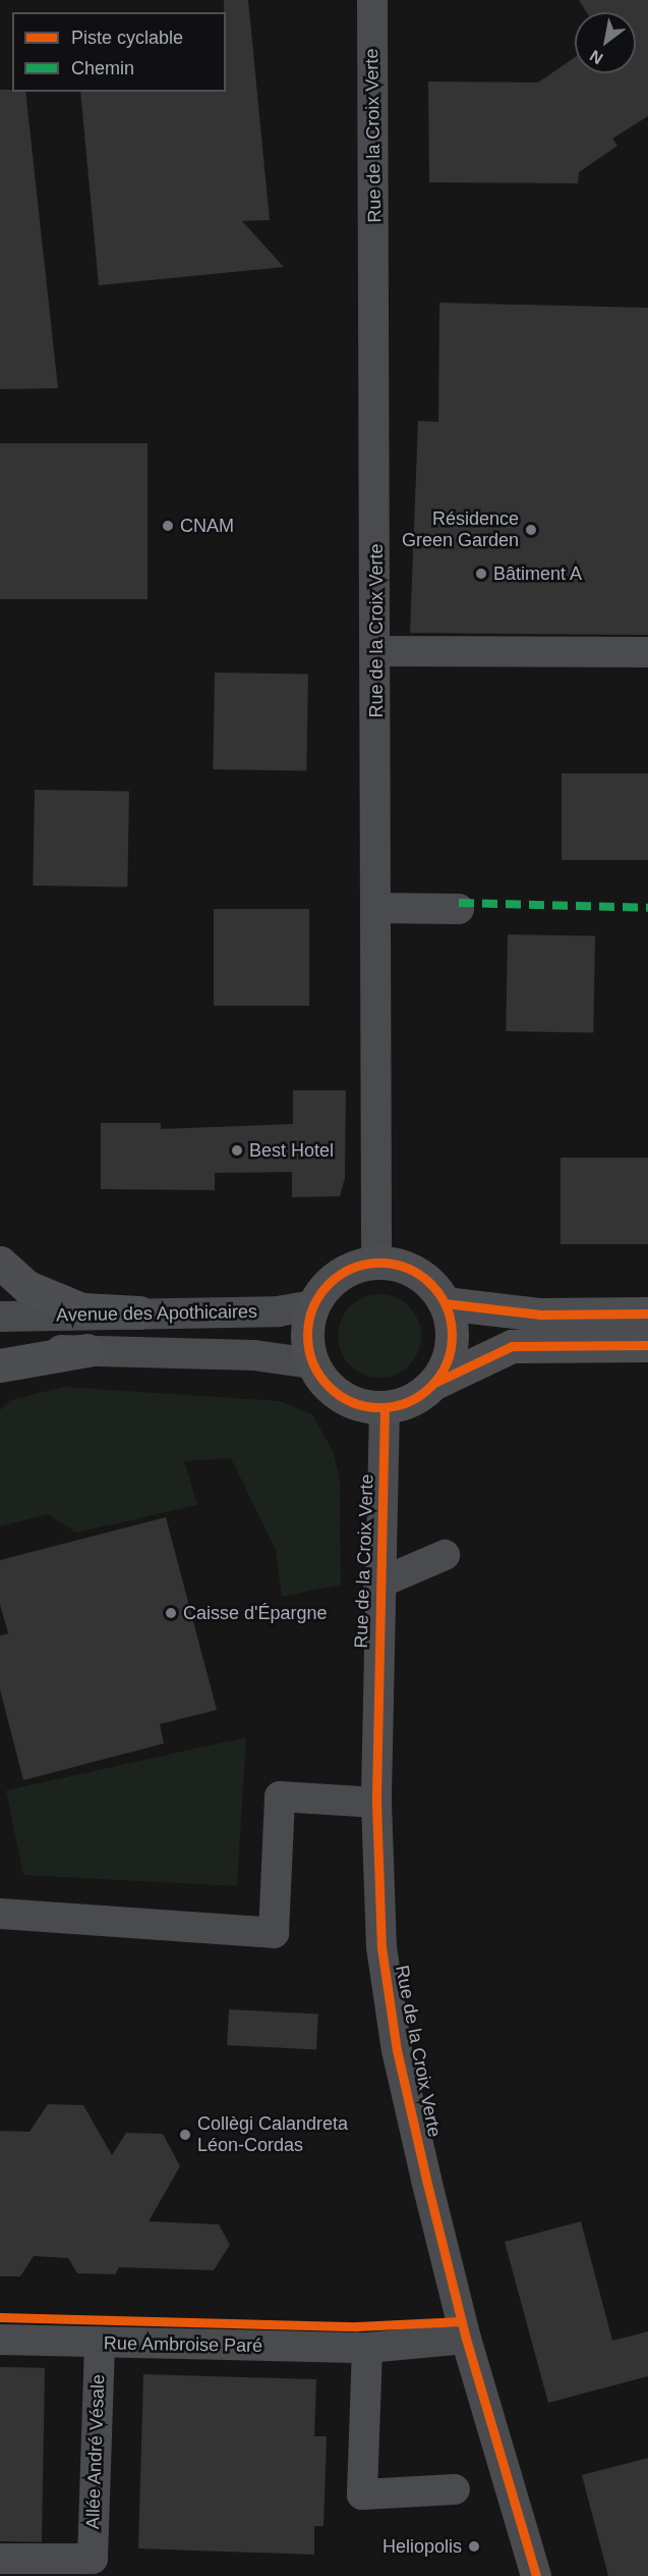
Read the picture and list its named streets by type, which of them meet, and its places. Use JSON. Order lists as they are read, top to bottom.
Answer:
{
  "streets": {
    "street": [
      "Rue de la Croix Verte",
      "Avenue des Apothicaires",
      "Rue Ambroise Paré",
      "Allée André Vésale"
    ]
  },
  "crossings": [
    ["Rue de la Croix Verte", "Avenue des Apothicaires"],
    ["Rue de la Croix Verte", "Rue Ambroise Paré"],
    ["Rue Ambroise Paré", "Allée André Vésale"]
  ],
  "places": [
    "CNAM",
    "Résidence Green Garden",
    "Bâtiment A",
    "Best Hotel",
    "Caisse d'Épargne",
    "Collègi Calandreta Léon-Cordas",
    "Heliopolis"
  ],
  "legend": ["Piste cyclable", "Chemin"],
  "north": "bottom left"
}
